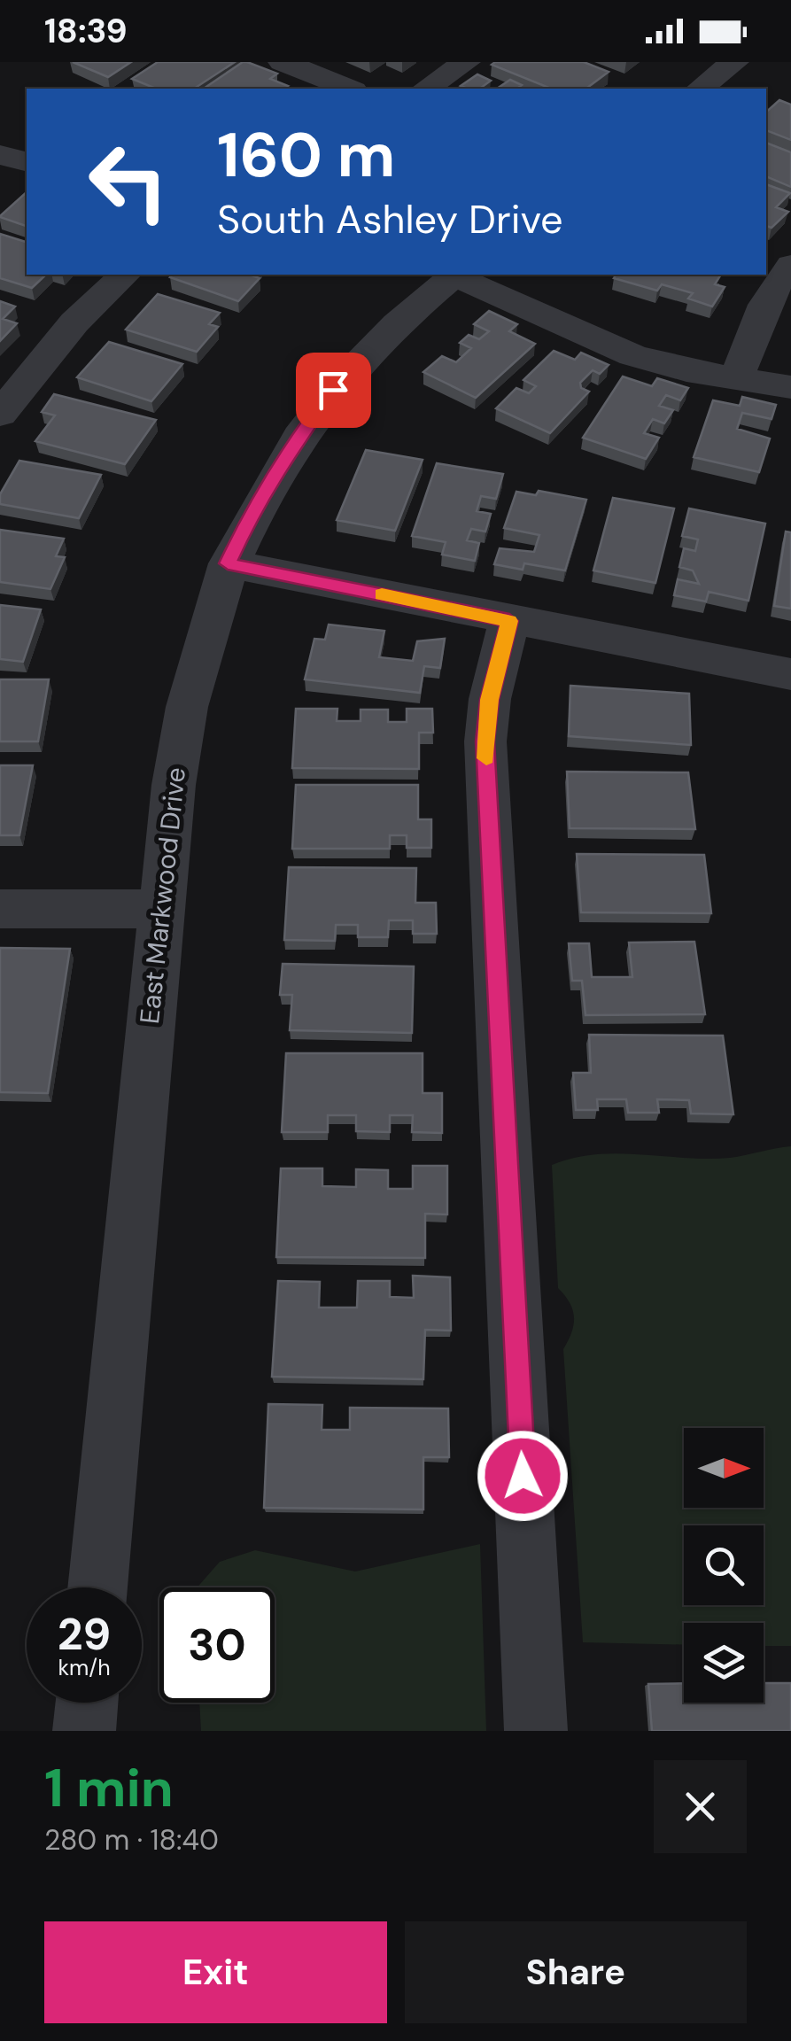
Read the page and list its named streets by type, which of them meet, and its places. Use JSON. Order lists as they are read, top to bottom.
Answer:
{
  "streets": {
    "street": ["East Markwood Drive"]
  },
  "north": "right",
  "page": {
    "status": "18:39",
    "turn": ["160 m", "South Ashley Drive"],
    "speed": "29 km/h",
    "limit": "30",
    "heading": ["1 min", "280 m · 18:40"],
    "buttons": ["Exit", "Share"]
  }
}
